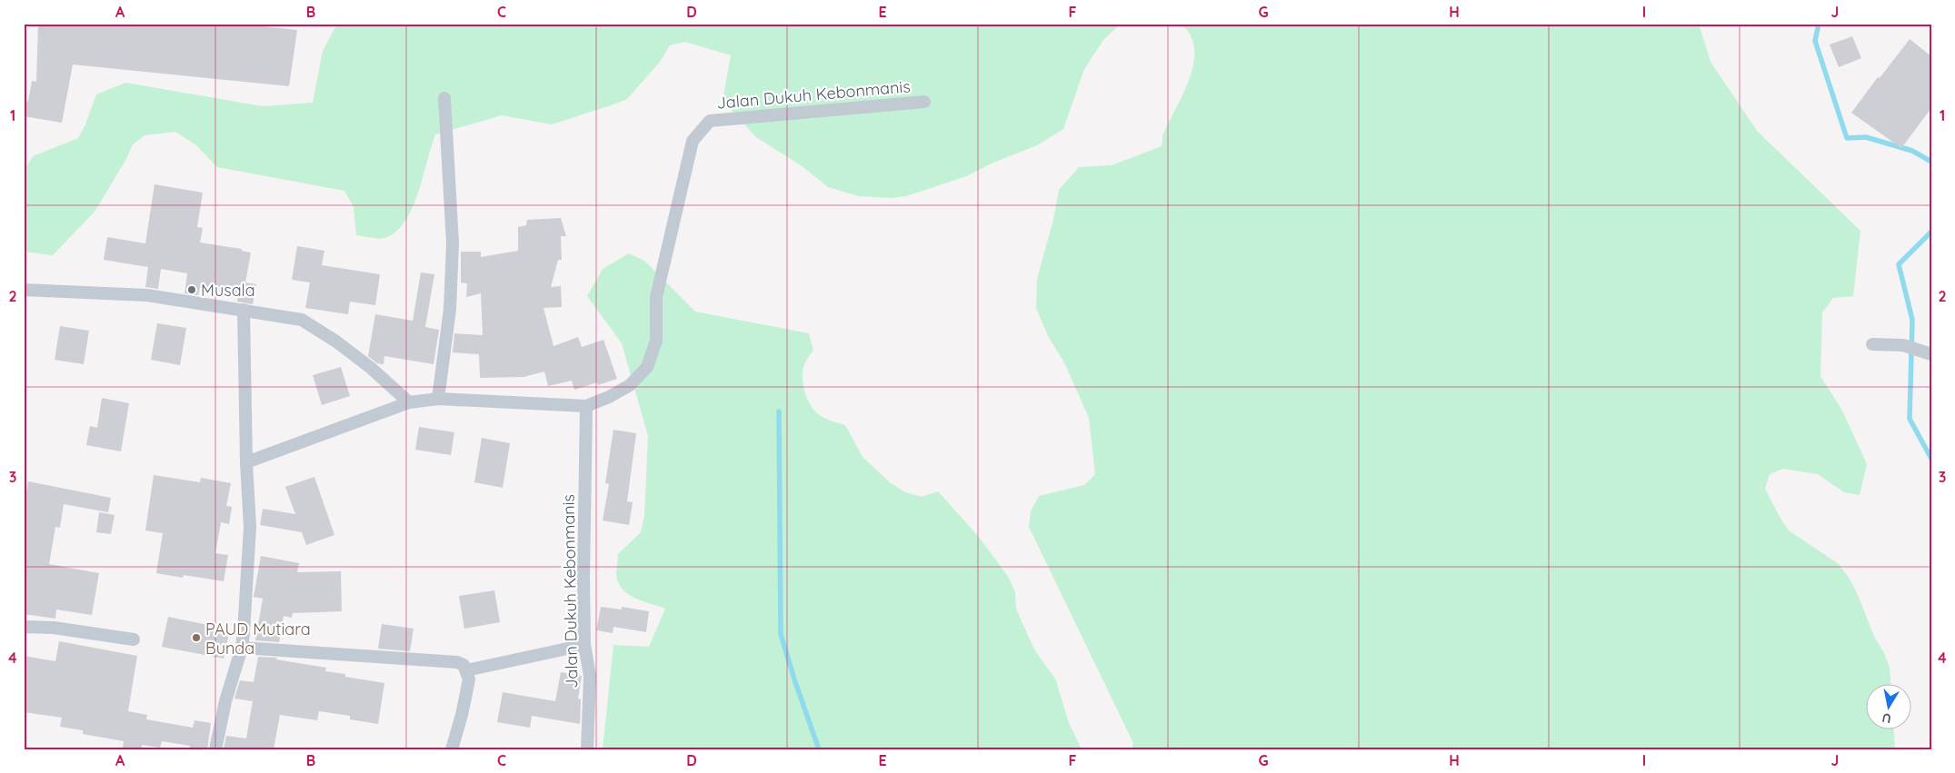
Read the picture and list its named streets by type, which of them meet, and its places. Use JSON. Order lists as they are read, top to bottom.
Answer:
{
  "streets": {
    "street": ["Jalan Dukuh Kebonmanis"]
  },
  "places": ["Musala", "PAUD Mutiara Bunda"],
  "north": "bottom",
  "grid": {
    "columns": [
      "A",
      "B",
      "C",
      "D",
      "E",
      "F",
      "G",
      "H",
      "I",
      "J"
    ],
    "rows": [
      "1",
      "2",
      "3",
      "4"
    ]
  }
}
